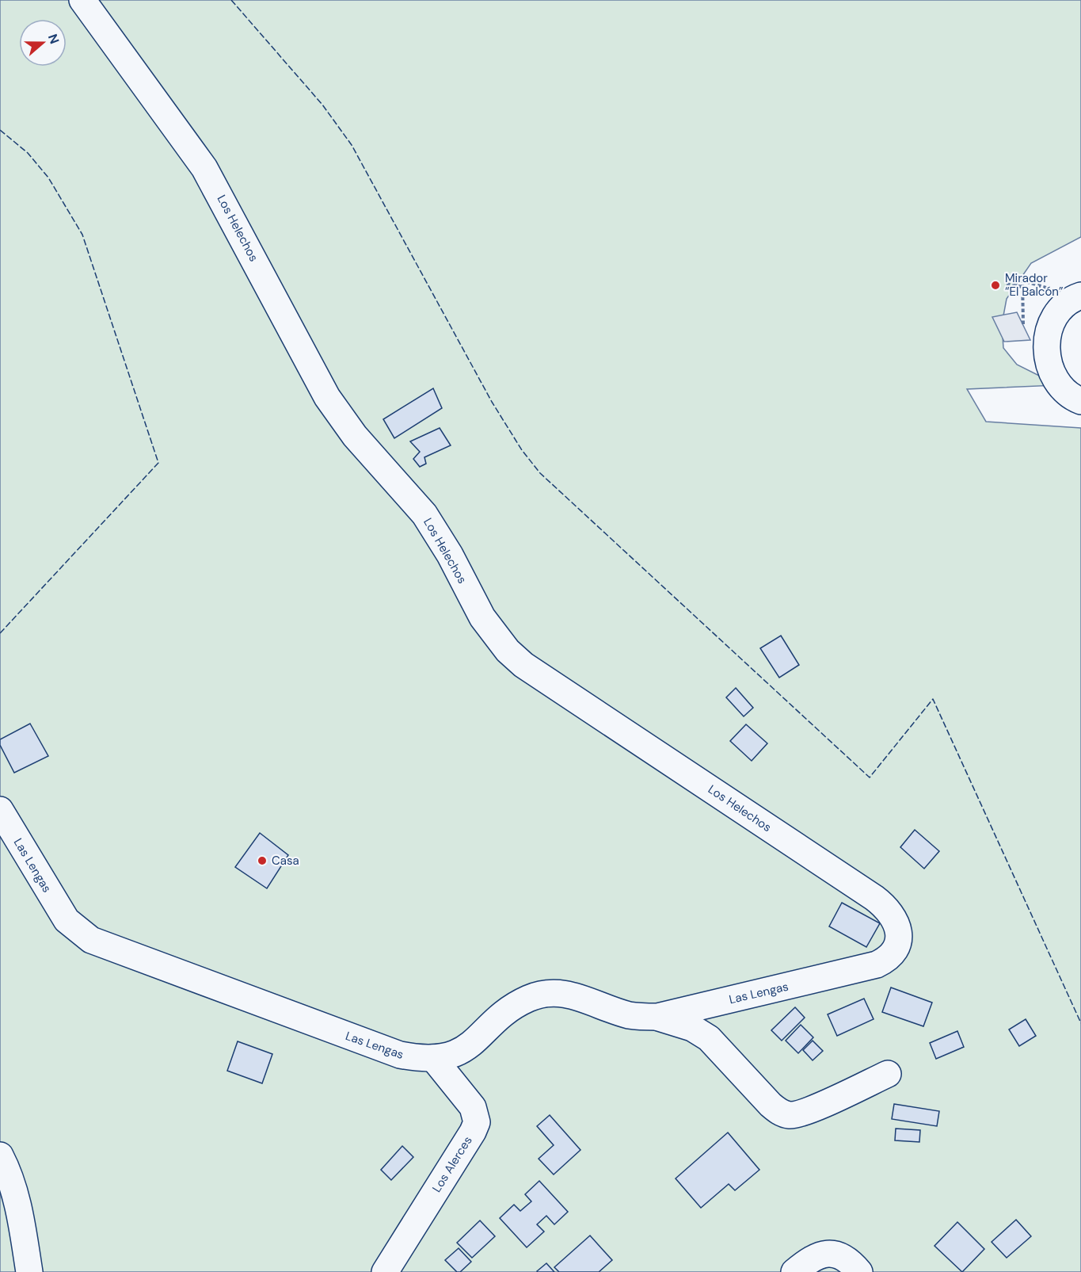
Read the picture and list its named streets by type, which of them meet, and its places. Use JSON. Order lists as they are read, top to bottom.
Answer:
{
  "streets": {
    "street": ["Los Helechos", "Las Lengas", "Los Alerces"]
  },
  "crossings": [
    ["Los Helechos", "Las Lengas"],
    ["Las Lengas", "Los Alerces"]
  ],
  "places": ["Mirador “El Balcón”", "Casa"],
  "north": "right"
}
